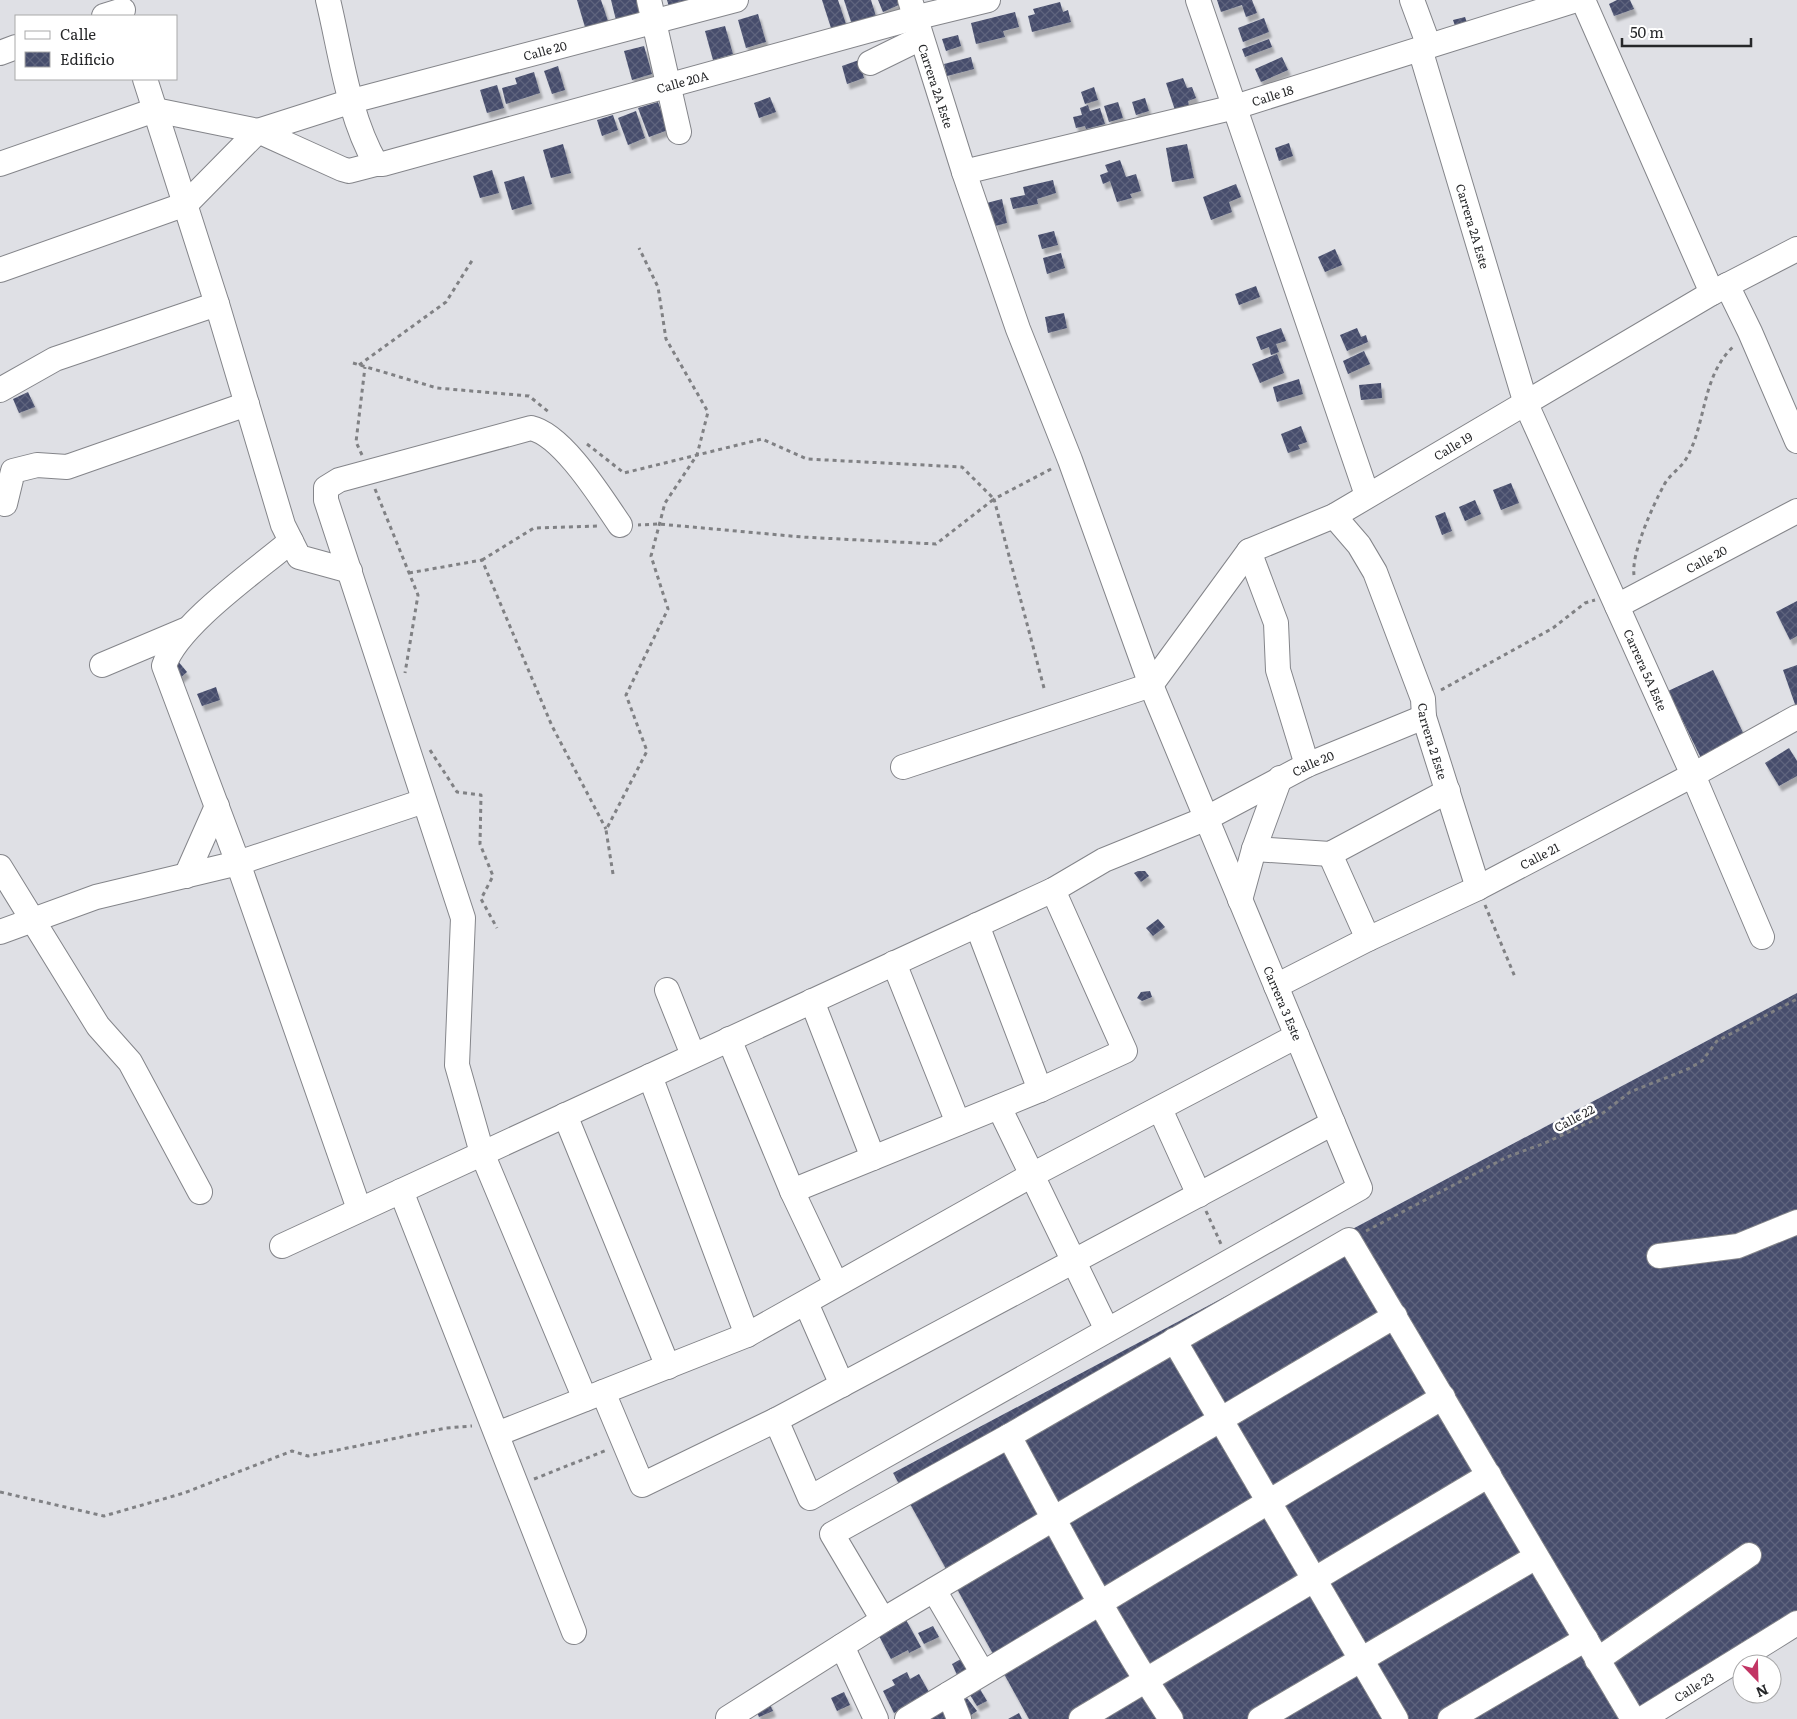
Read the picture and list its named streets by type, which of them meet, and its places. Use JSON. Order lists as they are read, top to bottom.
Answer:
{
  "streets": {
    "street": [
      "Calle 20",
      "Calle 20A",
      "Carrera 2A Este",
      "Calle 18",
      "Calle 19",
      "Carrera 5A Este",
      "Carrera 2 Este",
      "Calle 21",
      "Carrera 3 Este",
      "Calle 23"
    ],
    "path": ["Calle 22"]
  },
  "crossings": [
    ["Calle 20", "Calle 20A"],
    ["Calle 20", "Carrera 5A Este"],
    ["Calle 20", "Carrera 2 Este"],
    ["Calle 20", "Carrera 3 Este"],
    ["Calle 20A", "Carrera 2A Este"],
    ["Carrera 2A Este", "Calle 18"],
    ["Carrera 2A Este", "Calle 19"],
    ["Carrera 2A Este", "Carrera 5A Este"],
    ["Carrera 2A Este", "Carrera 3 Este"],
    ["Calle 19", "Carrera 5A Este"],
    ["Calle 19", "Carrera 2 Este"],
    ["Carrera 5A Este", "Calle 21"],
    ["Carrera 2 Este", "Calle 21"],
    ["Calle 21", "Carrera 3 Este"]
  ],
  "legend": ["Calle", "Edificio"],
  "scale_bar": "50 m",
  "north": "bottom right"
}
